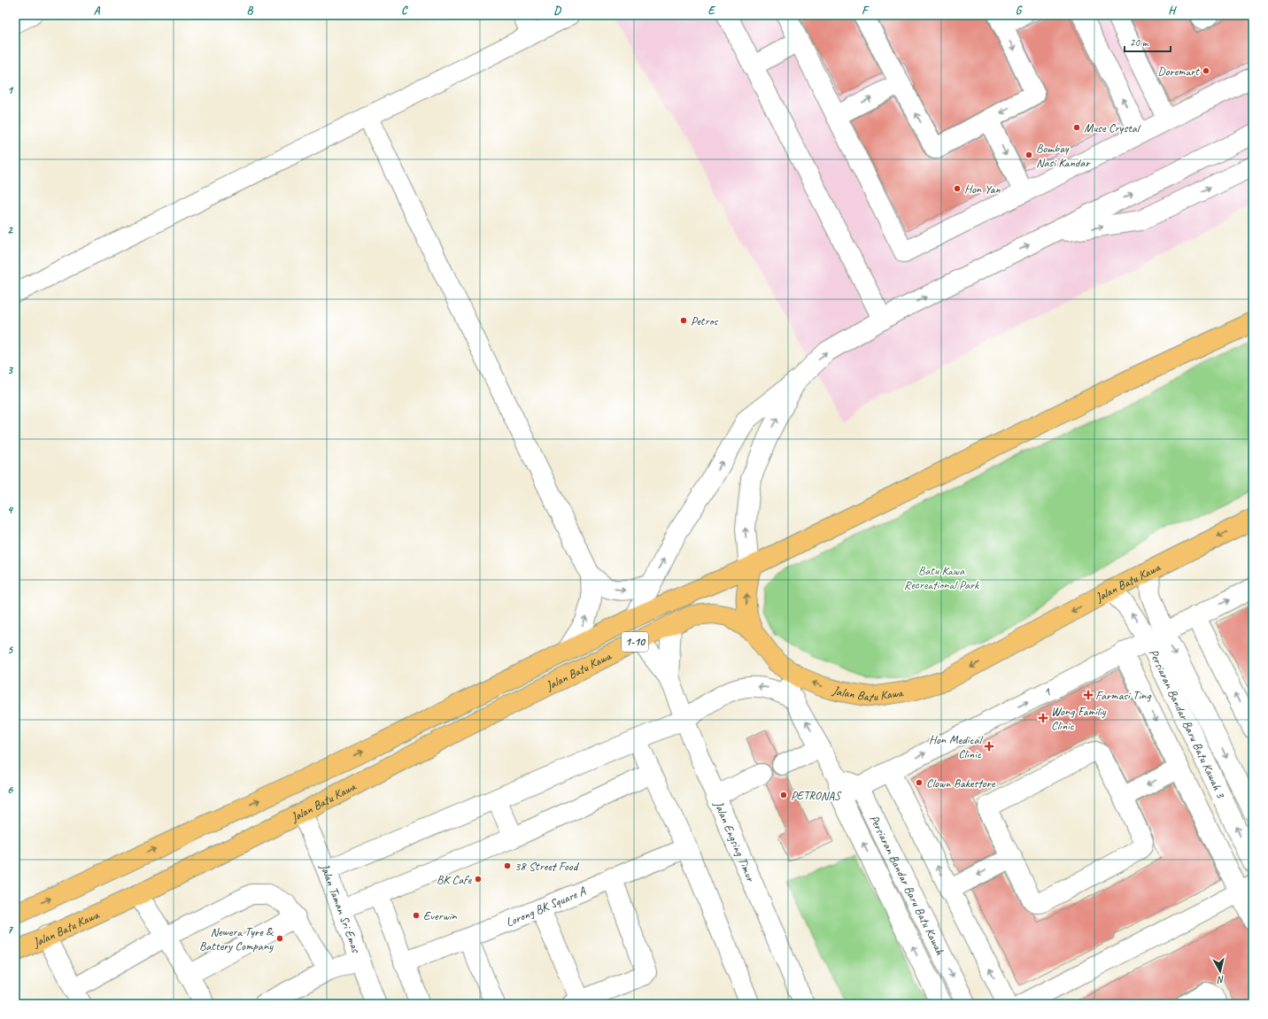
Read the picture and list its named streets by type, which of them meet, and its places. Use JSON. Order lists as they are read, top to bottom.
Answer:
{
  "streets": {
    "highway": ["Jalan Batu Kawa", "1-10"],
    "street": [
      "1",
      "Persiaran Bandar Baru Batu Kawah 3",
      "Jalan Engsing Timur",
      "Persiaran Bandar Baru Batu Kawah",
      "Lorong BK Square A",
      "Jalan Taman Sri Emas"
    ]
  },
  "crossings": [
    ["Jalan Batu Kawa", "Persiaran Bandar Baru Batu Kawah 3"],
    ["Jalan Batu Kawa", "Jalan Engsing Timur"],
    ["Jalan Batu Kawa", "Persiaran Bandar Baru Batu Kawah"],
    ["Jalan Batu Kawa", "Jalan Taman Sri Emas"],
    ["1", "Persiaran Bandar Baru Batu Kawah 3"],
    ["1", "Persiaran Bandar Baru Batu Kawah"]
  ],
  "parks": ["Batu Kawa Recreational Park"],
  "places": {
    "other": [
      "Doremart",
      "Muse Crystal",
      "Bombay Nasi Kandar",
      "Hon Yan",
      "Petros",
      "Clown Bakestore",
      "PETRONAS",
      "38 Street Food",
      "BK Cafe",
      "Everwin",
      "Newera Tyre & Battery Company"
    ],
    "health": ["Farmasi Ting", "Wong Familiy Clinic", "Hon Medical Clinic"]
  },
  "scale_bar": "20 m",
  "north": "bottom",
  "grid": {
    "columns": [
      "A",
      "B",
      "C",
      "D",
      "E",
      "F",
      "G",
      "H"
    ],
    "rows": [
      "1",
      "2",
      "3",
      "4",
      "5",
      "6",
      "7"
    ]
  }
}
